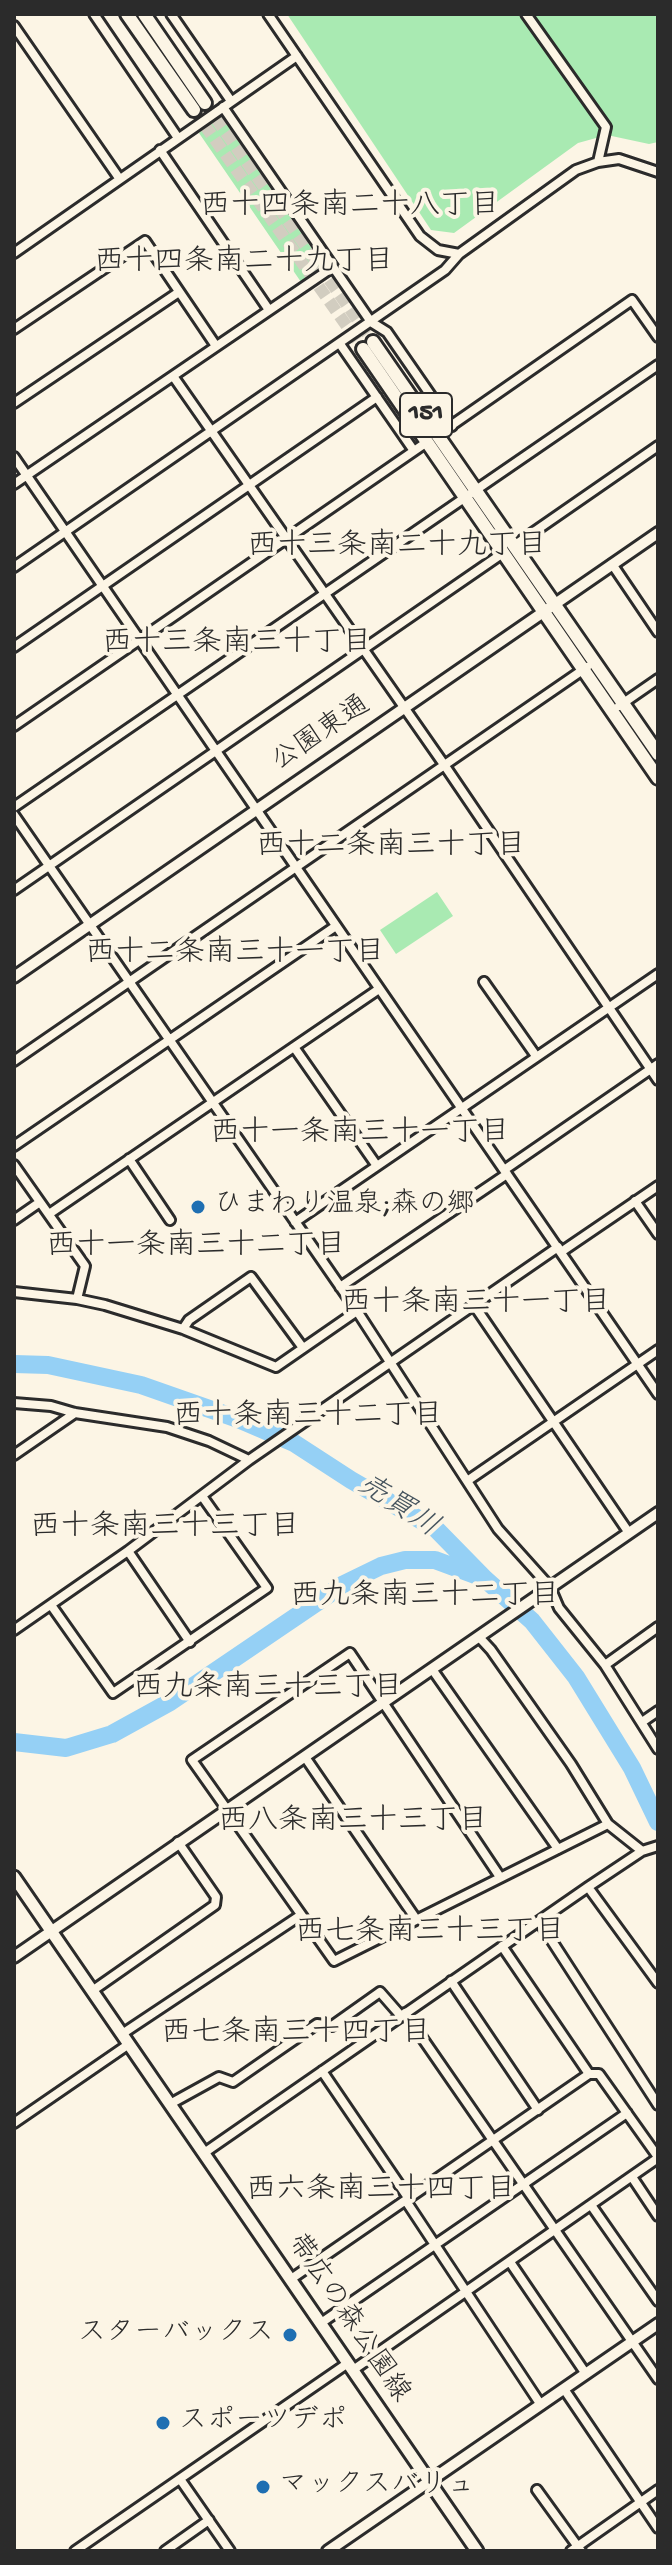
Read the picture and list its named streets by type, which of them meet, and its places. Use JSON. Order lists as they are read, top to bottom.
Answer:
{
  "streets": {
    "main road": ["151", "帯広の森公園線"],
    "street": ["公園東通"]
  },
  "crossings": [
    ["151", "公園東通"]
  ],
  "districts": [
    "西十四条南二十八丁目",
    "西十四条南二十九丁目",
    "西十三条南二十九丁目",
    "西十三条南三十丁目",
    "西十二条南三十丁目",
    "西十二条南三十一丁目",
    "西十一条南三十一丁目",
    "西十一条南三十二丁目",
    "西十条南三十一丁目",
    "西十条南三十二丁目",
    "西十条南三十三丁目",
    "西九条南三十二丁目",
    "西九条南三十三丁目",
    "西八条南三十三丁目",
    "西七条南三十三丁目",
    "西七条南三十四丁目",
    "西六条南三十四丁目"
  ],
  "water": ["売買川"],
  "places": [
    "ひまわり温泉;森の郷",
    "スターバックス",
    "スポーツデポ",
    "マックスバリュ"
  ]
}
